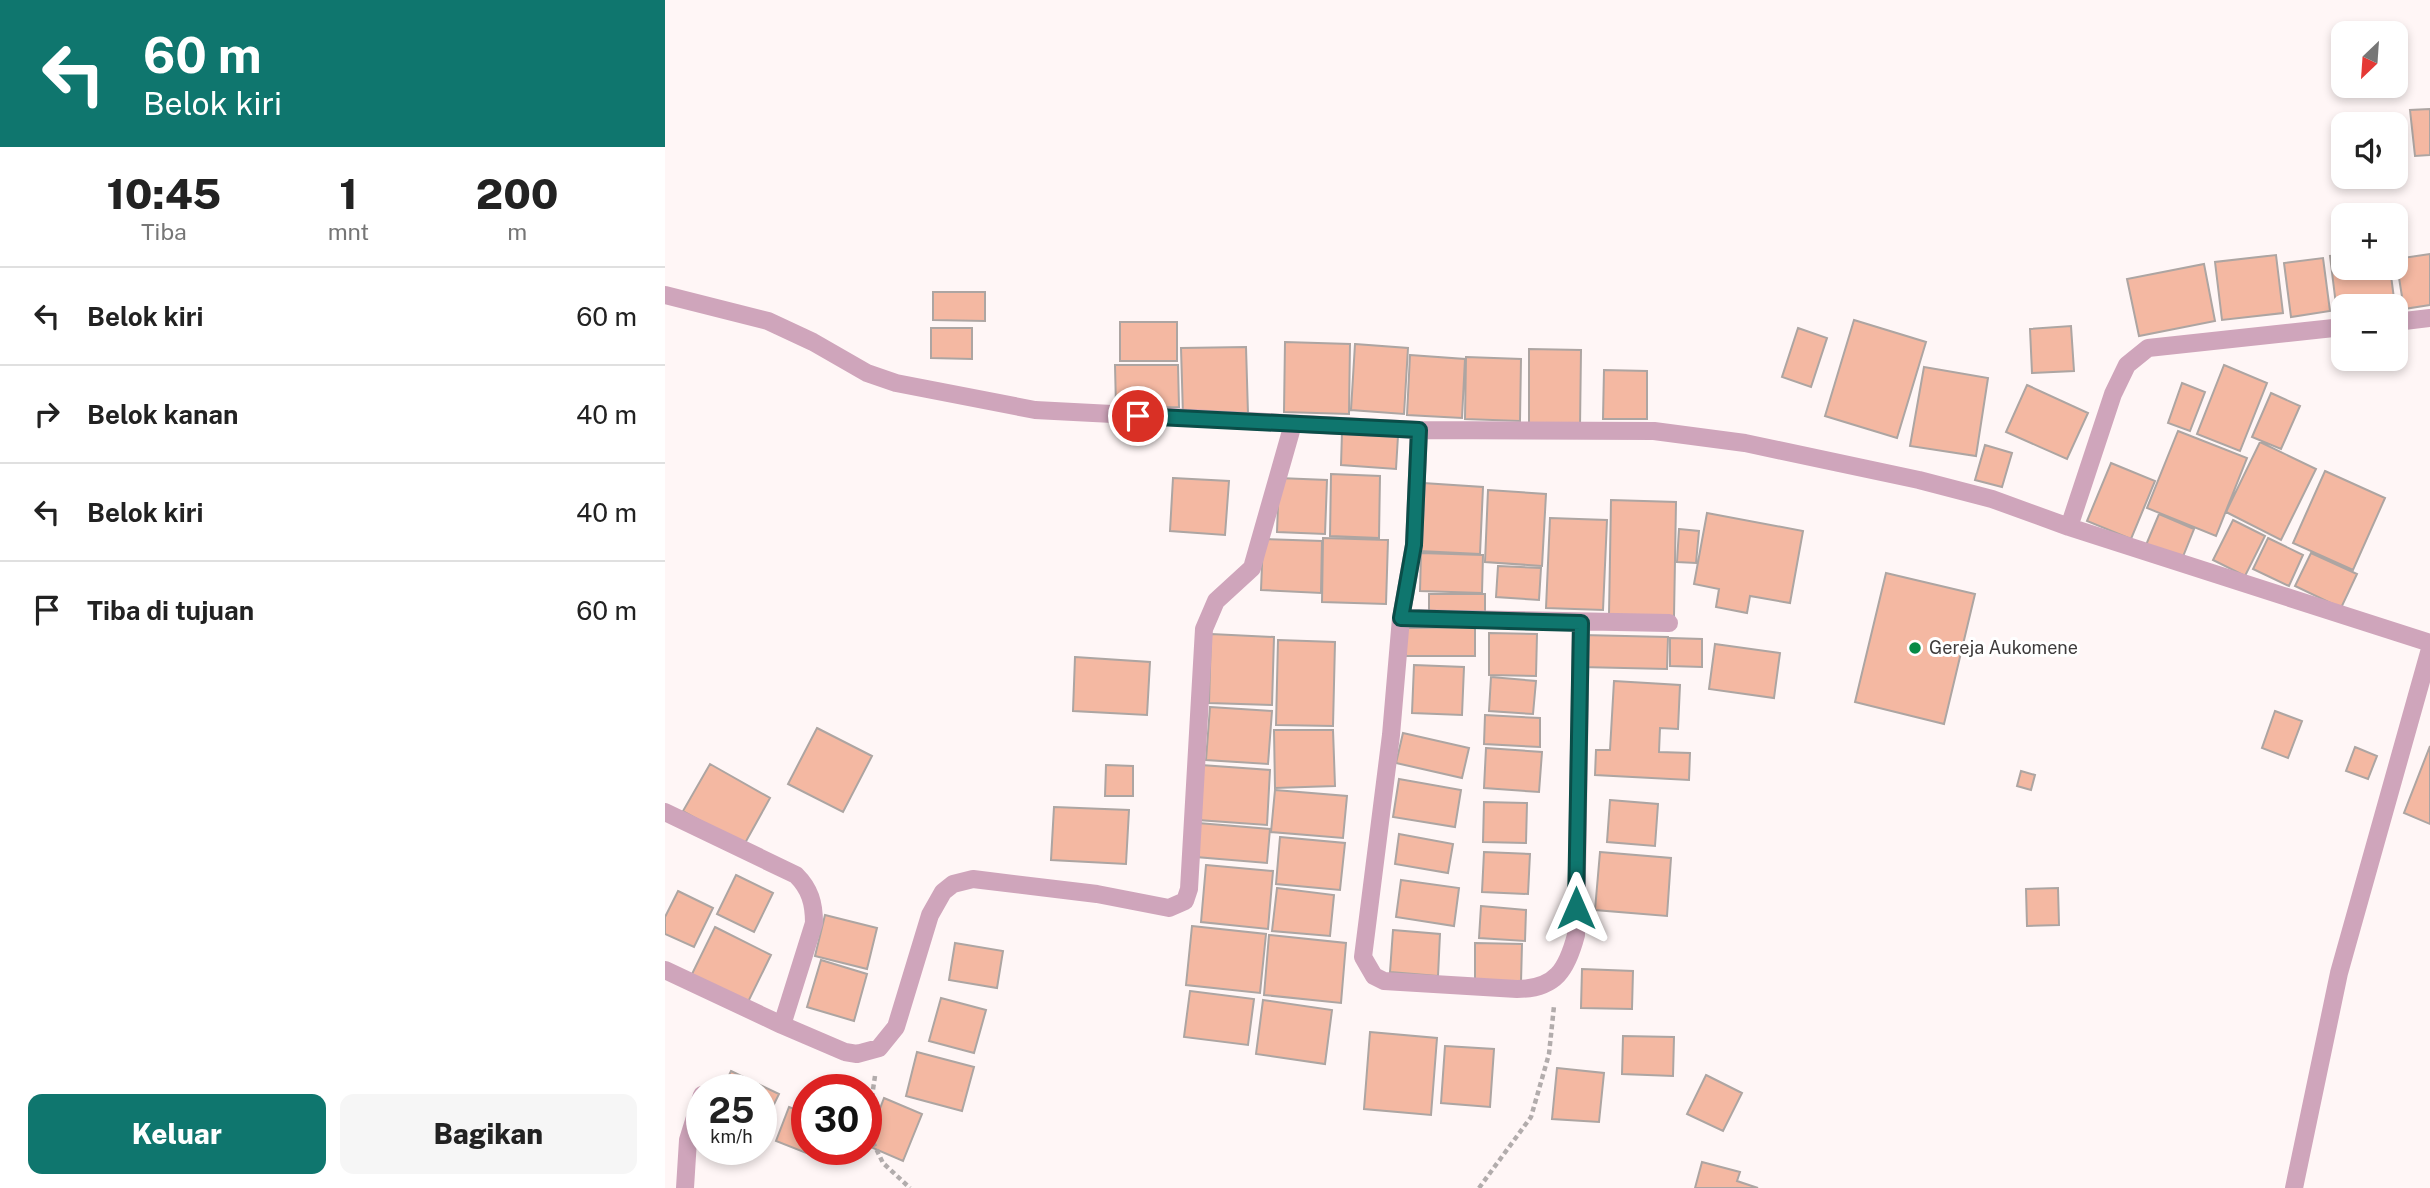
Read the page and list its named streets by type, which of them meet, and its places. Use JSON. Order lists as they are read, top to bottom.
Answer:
{
  "places": ["Gereja Aukomene"],
  "north": "bottom left",
  "page": {
    "turn": ["60 m", "Belok kiri"],
    "map_buttons": ["+", "−"],
    "eta": [
      "10:45",
      "Tiba",
      "1",
      "mnt",
      "200",
      "m"
    ],
    "list": [
      {
        "name": "Belok kiri",
        "value": "60 m"
      },
      {
        "name": "Belok kanan",
        "value": "40 m"
      },
      {
        "name": "Belok kiri",
        "value": "40 m"
      },
      {
        "name": "Tiba di tujuan",
        "value": "60 m"
      }
    ],
    "speed": "25 km/h",
    "limit": "30",
    "buttons": ["Keluar", "Bagikan"]
  }
}
